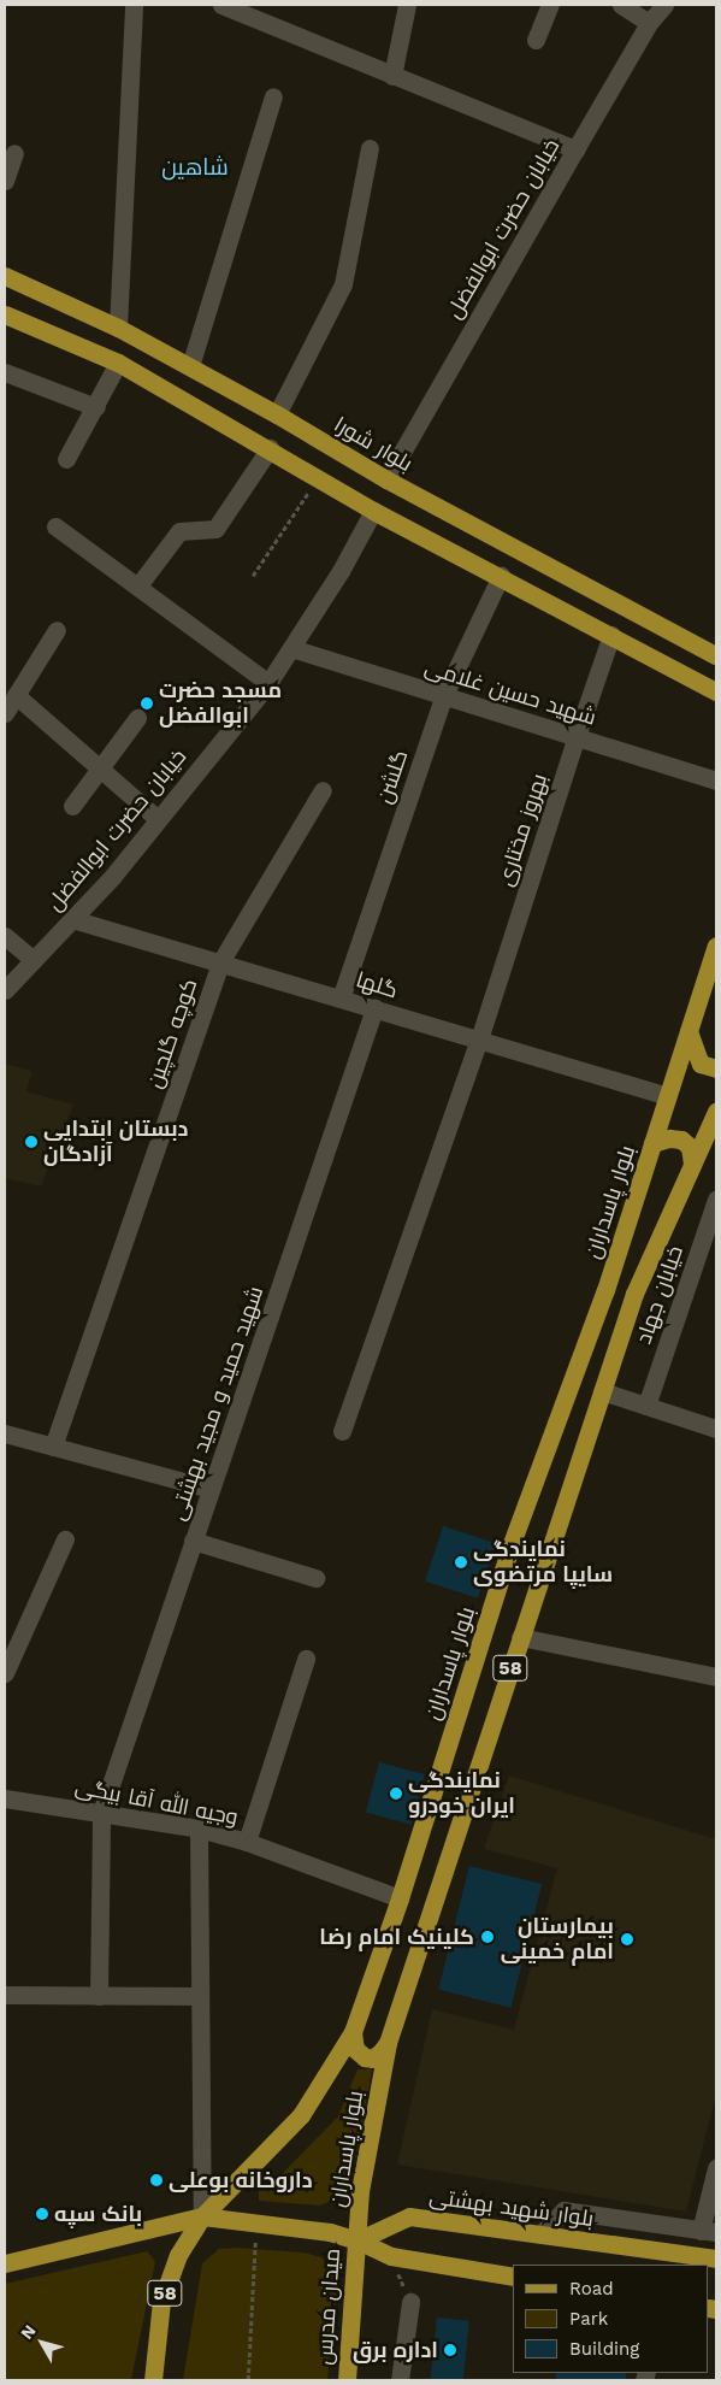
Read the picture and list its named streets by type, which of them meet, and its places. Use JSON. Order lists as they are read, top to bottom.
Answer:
{
  "streets": {
    "main road": [
      "بلوار شورا",
      "بلوار پاسداران",
      "58",
      "بلوار شهید بهشتی",
      "میدان مدرس"
    ],
    "street": [
      "خیابان حضرت ابوالفضل",
      "شهید حسین غلامی",
      "گلشن",
      "بهروز مختاری",
      "گلها",
      "کوچه گلچین",
      "خیابان جهاد",
      "شهید حمید و مجید بهشتی",
      "وجیه الله آقا بیگی"
    ]
  },
  "crossings": [
    ["خیابان حضرت ابوالفضل", "بلوار شورا"],
    ["خیابان حضرت ابوالفضل", "شهید حسین غلامی"],
    ["خیابان حضرت ابوالفضل", "گلها"],
    ["شهید حسین غلامی", "گلشن"],
    ["شهید حسین غلامی", "بهروز مختاری"],
    ["گلشن", "گلها"],
    ["بهروز مختاری", "گلها"],
    ["گلها", "کوچه گلچین"],
    ["گلها", "بلوار پاسداران"],
    ["گلها", "شهید حمید و مجید بهشتی"],
    ["بلوار پاسداران", "58"],
    ["بلوار پاسداران", "وجیه الله آقا بیگی"],
    ["بلوار پاسداران", "بلوار شهید بهشتی"],
    ["بلوار پاسداران", "میدان مدرس"],
    ["شهید حمید و مجید بهشتی", "وجیه الله آقا بیگی"],
    ["58", "میدان مدرس"],
    ["بلوار شهید بهشتی", "میدان مدرس"]
  ],
  "districts": ["شاهین"],
  "places": [
    "مسجد حضرت ابوالفضل",
    "دبستان ابتدایی آزادگان",
    "نمایندگی سایپا مرتضوی",
    "نمایندگی ایران خودرو",
    "کلینیک امام رضا",
    "بیمارستان امام خمینی",
    "داروخانه بوعلی",
    "بانک سپه",
    "اداره برق"
  ],
  "legend": ["Road", "Park", "Building"],
  "north": "top left"
}
